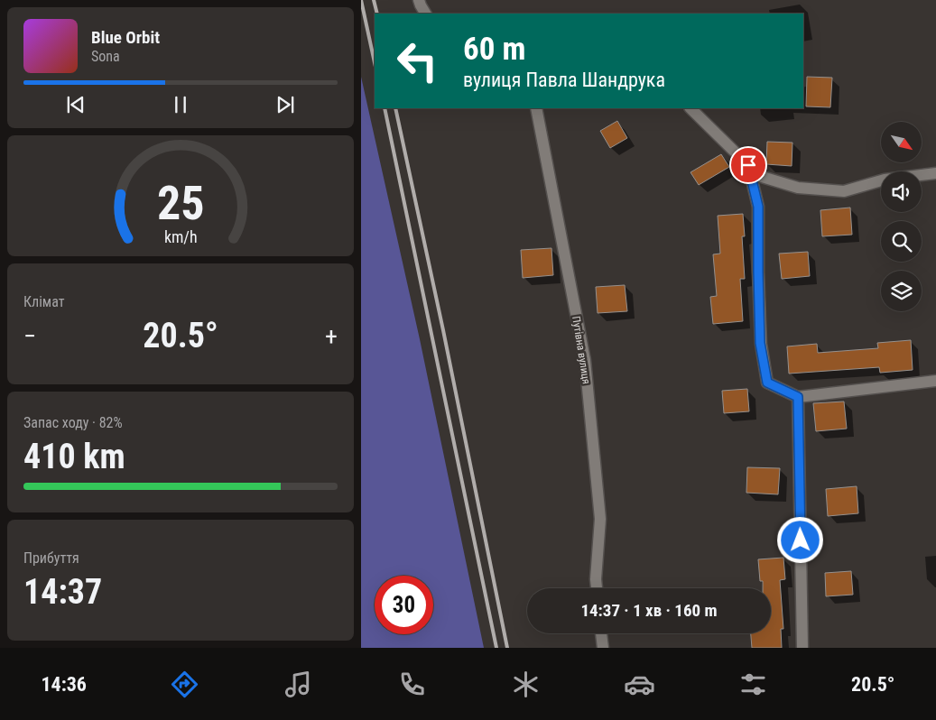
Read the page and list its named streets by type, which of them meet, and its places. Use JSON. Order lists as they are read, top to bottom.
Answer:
{
  "streets": {
    "street": ["Путівна вулиця"]
  },
  "north": "bottom right",
  "page": {
    "turn": ["60 m", "вулиця Павла Шандрука"],
    "song": ["Blue Orbit", "Sona"],
    "tile": [
      "Клімат",
      ["Запас ходу · 82%", "410 km"],
      ["Прибуття", "14:37"]
    ],
    "heat": ["−", "20.5°", "+"],
    "limit": "30",
    "trip": "14:37 · 1 хв · 160 m",
    "tabs": ["14:36", "20.5°"],
    "gauge": ["25", "km/h"]
  }
}
